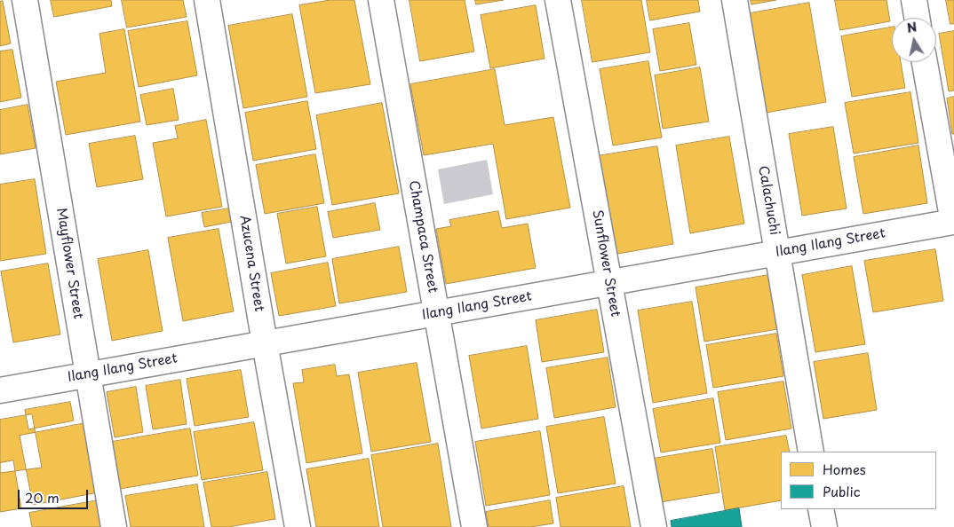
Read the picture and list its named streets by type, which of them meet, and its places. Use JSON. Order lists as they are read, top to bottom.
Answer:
{
  "streets": {
    "street": [
      "Calachuchi",
      "Champaca Street",
      "Ilang Ilang Street",
      "Mayflower Street",
      "Azucena Street",
      "Sunflower Street"
    ]
  },
  "crossings": [
    ["Calachuchi", "Ilang Ilang Street"],
    ["Champaca Street", "Ilang Ilang Street"],
    ["Ilang Ilang Street", "Mayflower Street"],
    ["Ilang Ilang Street", "Azucena Street"],
    ["Ilang Ilang Street", "Sunflower Street"]
  ],
  "legend": ["Homes", "Public"],
  "scale_bar": "20 m",
  "north": "top"
}
